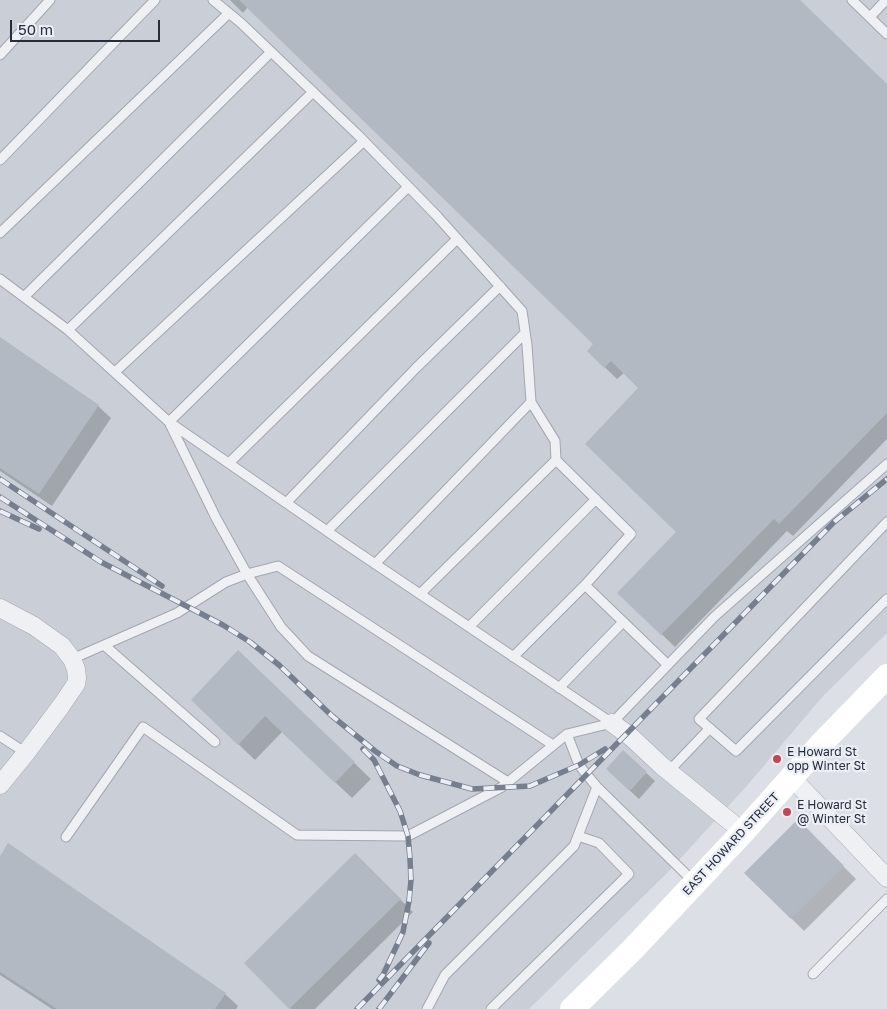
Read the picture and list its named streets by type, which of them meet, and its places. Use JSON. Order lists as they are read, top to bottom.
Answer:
{
  "streets": {
    "main road": ["EAST HOWARD STREET"]
  },
  "places": ["E Howard St opp Winter St", "E Howard St @ Winter St"],
  "scale_bar": "50 m"
}
